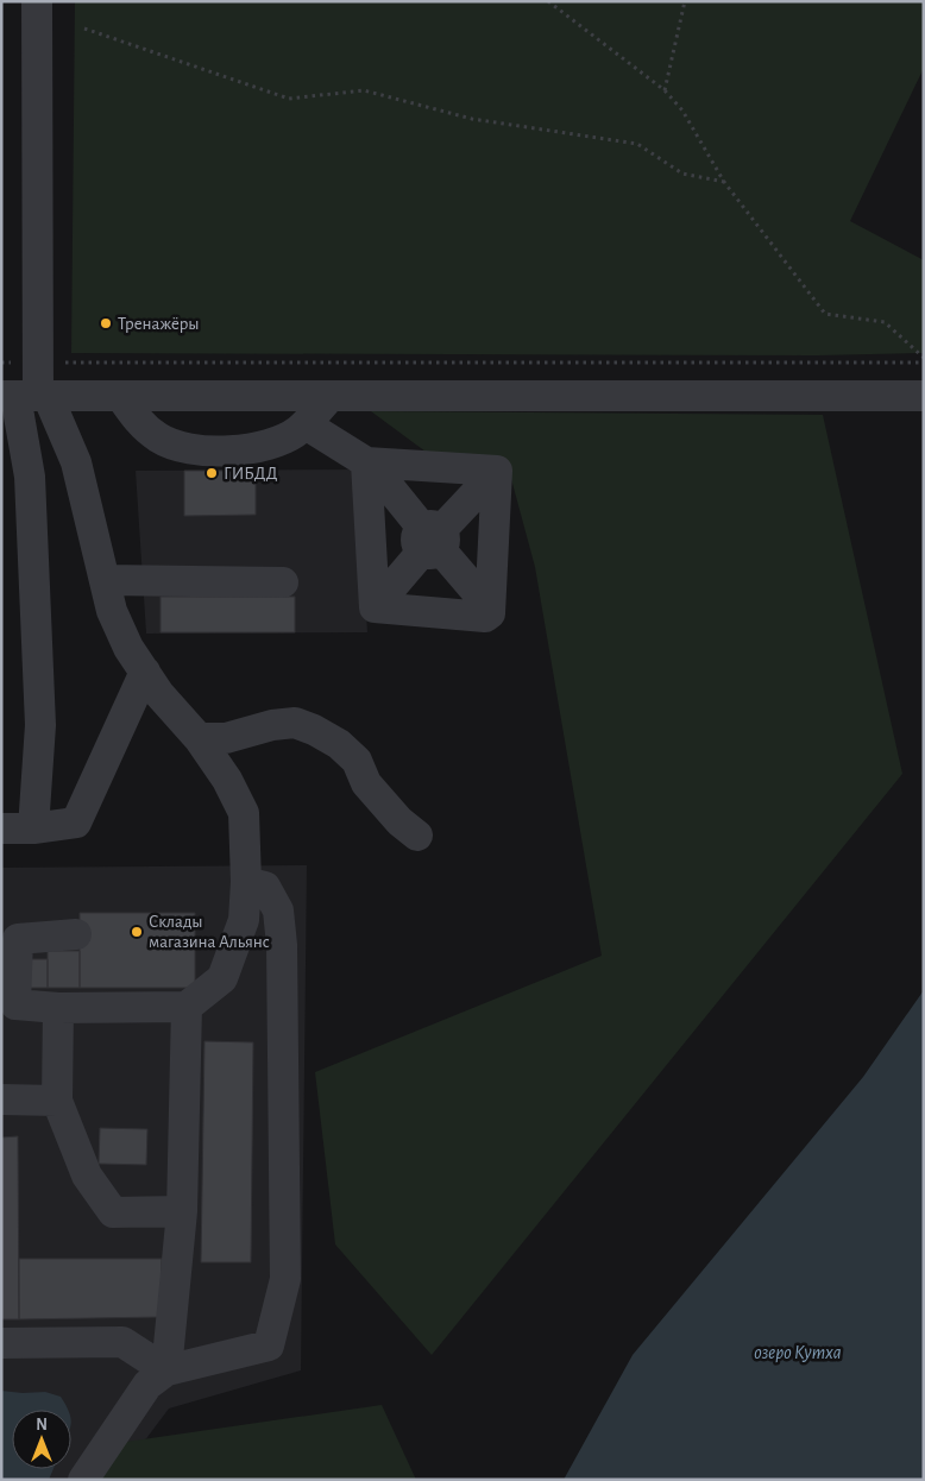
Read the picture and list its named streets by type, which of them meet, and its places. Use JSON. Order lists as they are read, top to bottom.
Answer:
{
  "water": ["озеро Кутха"],
  "places": ["Тренажёры", "ГИБДД", "Склады магазина Альянс"],
  "north": "top"
}
